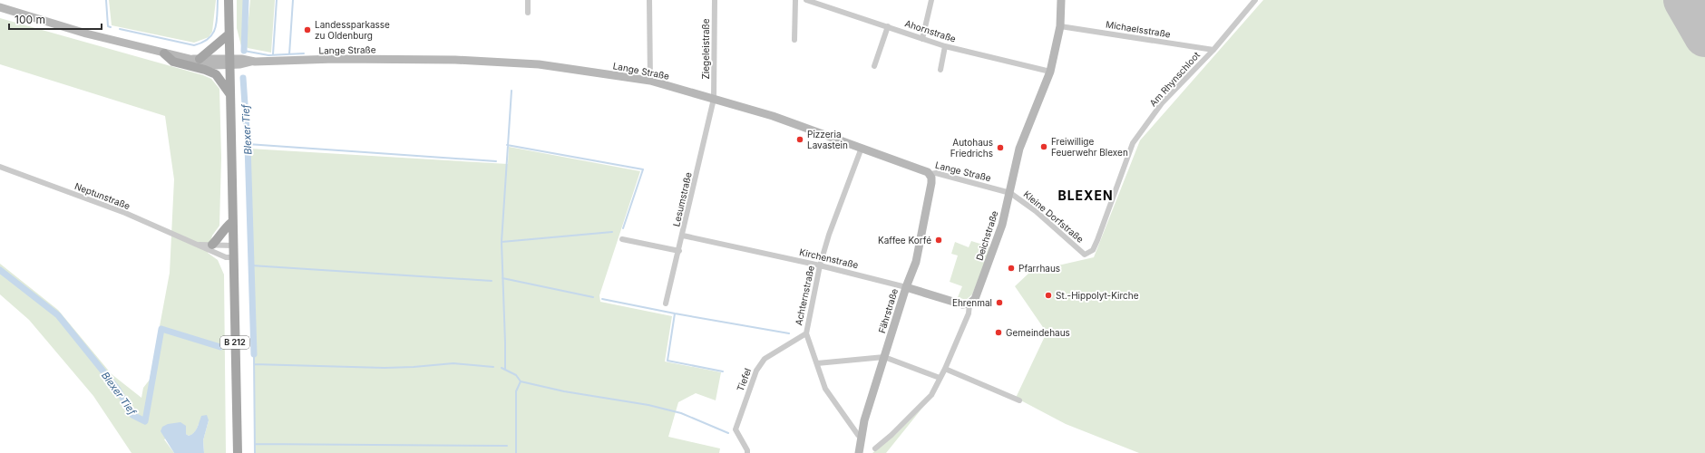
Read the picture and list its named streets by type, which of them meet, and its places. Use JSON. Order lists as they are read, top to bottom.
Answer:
{
  "streets": {
    "main road": ["B 212"],
    "street": [
      "Michaelsstraße",
      "Ahornstraße",
      "Ziegeleistraße",
      "Lange Straße",
      "Am Rhynschloot",
      "Neptunstraße",
      "Lesumstraße",
      "Kleine Dorfstraße",
      "Deichstraße",
      "Kirchenstraße",
      "Achternstraße",
      "Fährstraße",
      "Tiefel"
    ]
  },
  "crossings": [
    ["Michaelsstraße", "Am Rhynschloot"],
    ["Michaelsstraße", "Deichstraße"],
    ["Ahornstraße", "Deichstraße"],
    ["Ziegeleistraße", "Lange Straße"],
    ["Ziegeleistraße", "Lesumstraße"],
    ["Lange Straße", "Lesumstraße"],
    ["Lange Straße", "Kleine Dorfstraße"],
    ["Lange Straße", "Deichstraße"],
    ["Lange Straße", "Achternstraße"],
    ["Lange Straße", "Fährstraße"],
    ["Lange Straße", "B 212"],
    ["Am Rhynschloot", "Kleine Dorfstraße"],
    ["Neptunstraße", "B 212"],
    ["Lesumstraße", "Kirchenstraße"],
    ["Kleine Dorfstraße", "Deichstraße"],
    ["Deichstraße", "Kirchenstraße"],
    ["Kirchenstraße", "Achternstraße"],
    ["Kirchenstraße", "Fährstraße"],
    ["Achternstraße", "Fährstraße"],
    ["Achternstraße", "Tiefel"]
  ],
  "districts": ["BLEXEN"],
  "water": ["Blexer Tief"],
  "places": [
    "Landessparkasse zu Oldenburg",
    "Pizzeria Lavastein",
    "Freiwillige Feuerwehr Blexen",
    "Autohaus Friedrichs",
    "Kaffee Korfé",
    "Pfarrhaus",
    "St.-Hippolyt-Kirche",
    "Ehrenmal",
    "Gemeindehaus"
  ],
  "scale_bar": "100 m"
}
